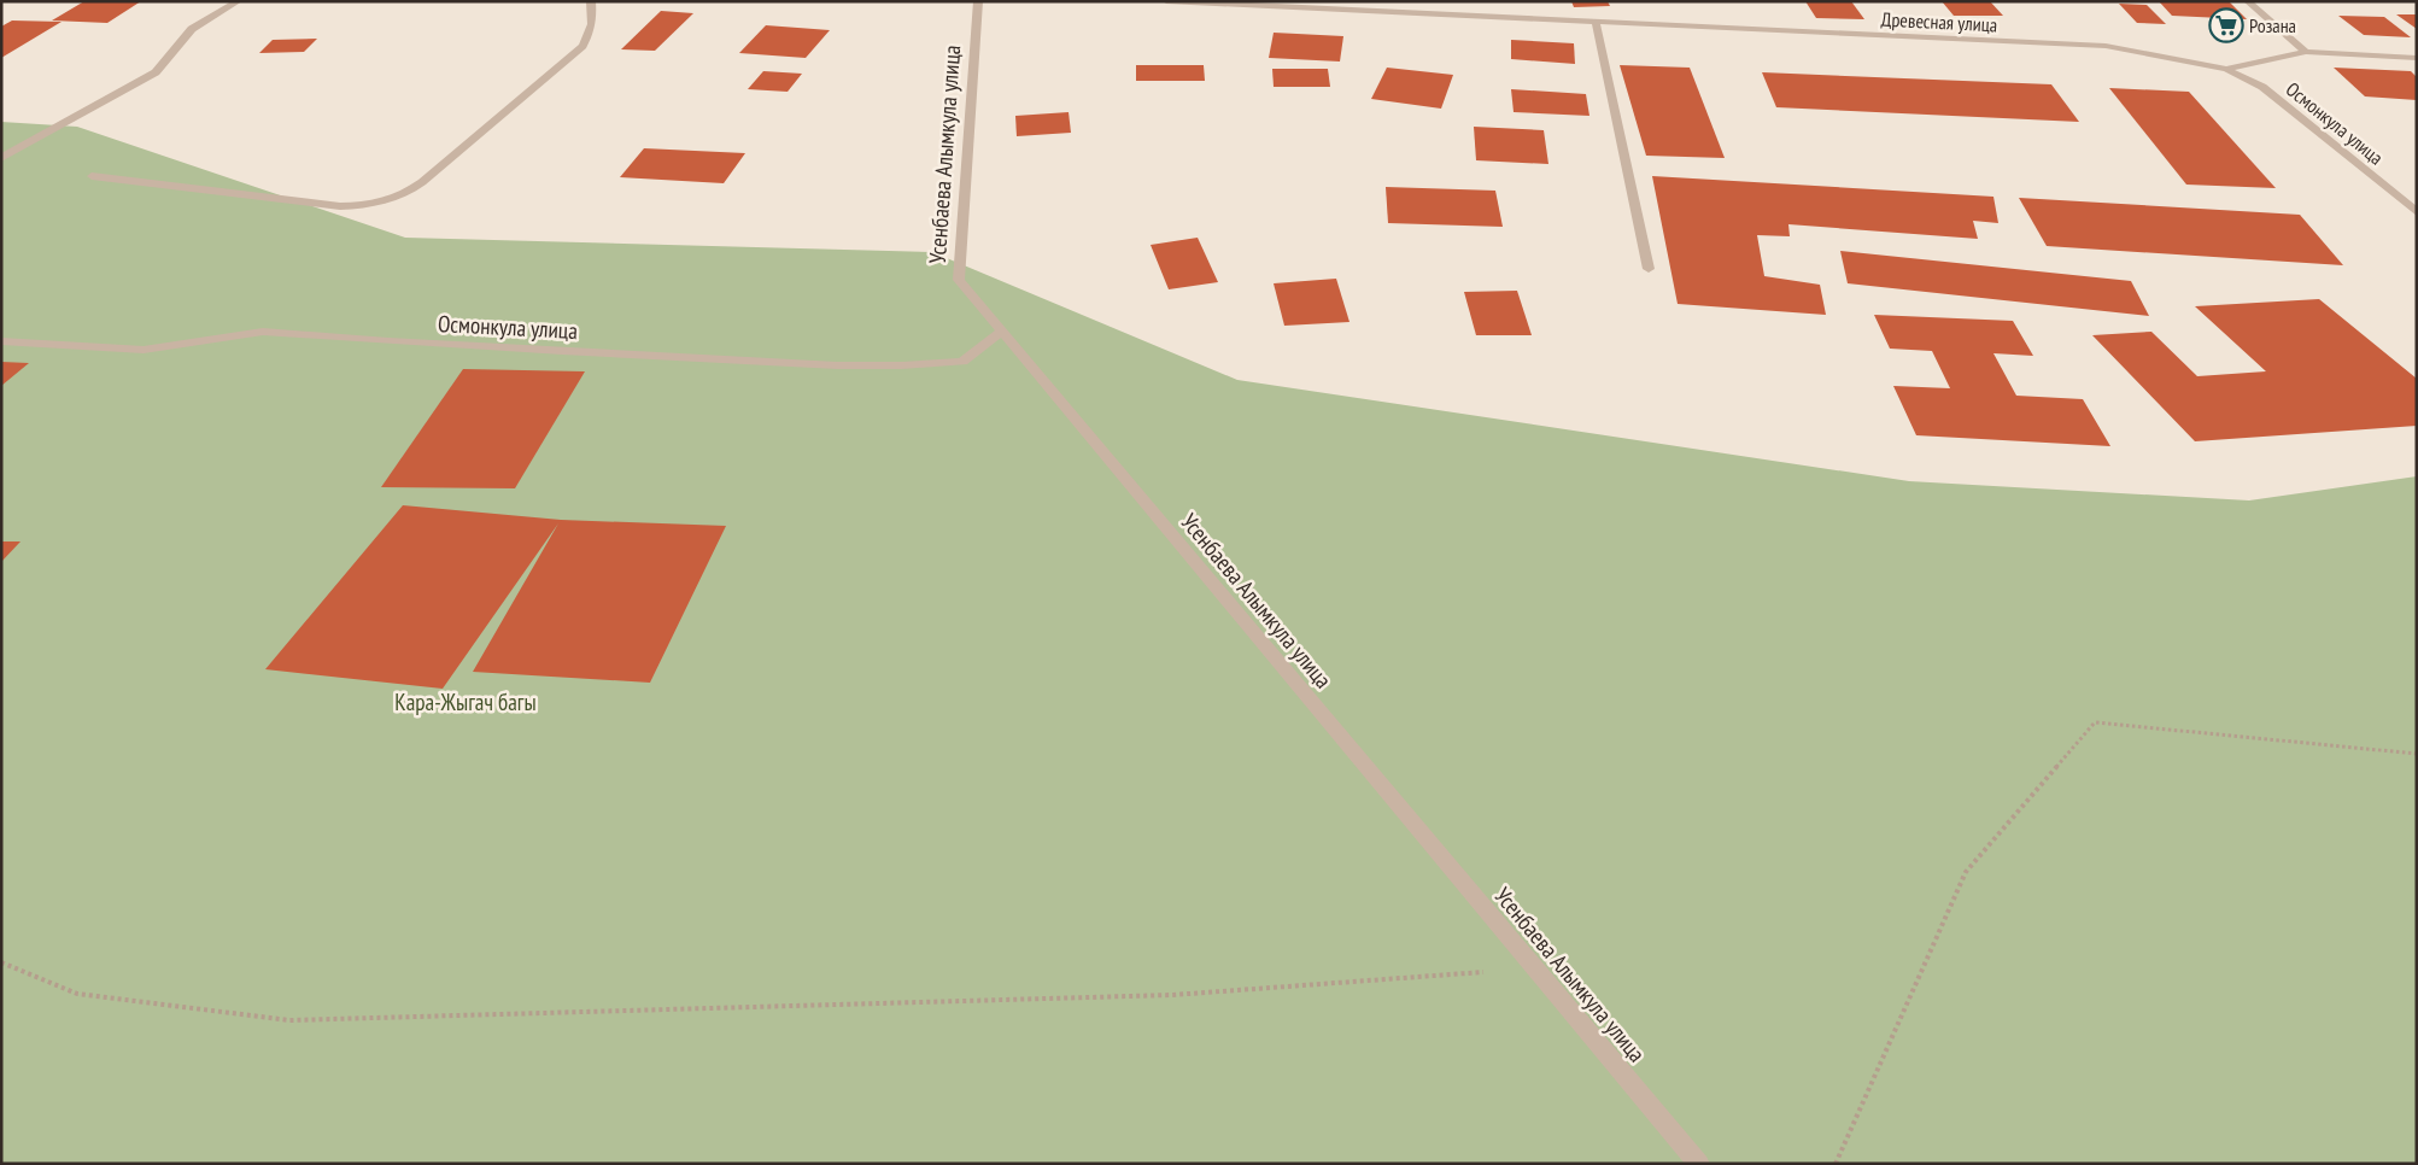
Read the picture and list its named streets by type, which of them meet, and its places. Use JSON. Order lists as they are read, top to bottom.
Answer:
{
  "streets": {
    "street": ["Древесная улица", "Осмонкула улица", "Усенбаева Алымкула улица"]
  },
  "crossings": [
    ["Древесная улица", "Осмонкула улица"],
    ["Осмонкула улица", "Усенбаева Алымкула улица"]
  ],
  "parks": ["Кара-Жыгач багы"],
  "places": {
    "supermarket": ["Розана"]
  }
}
